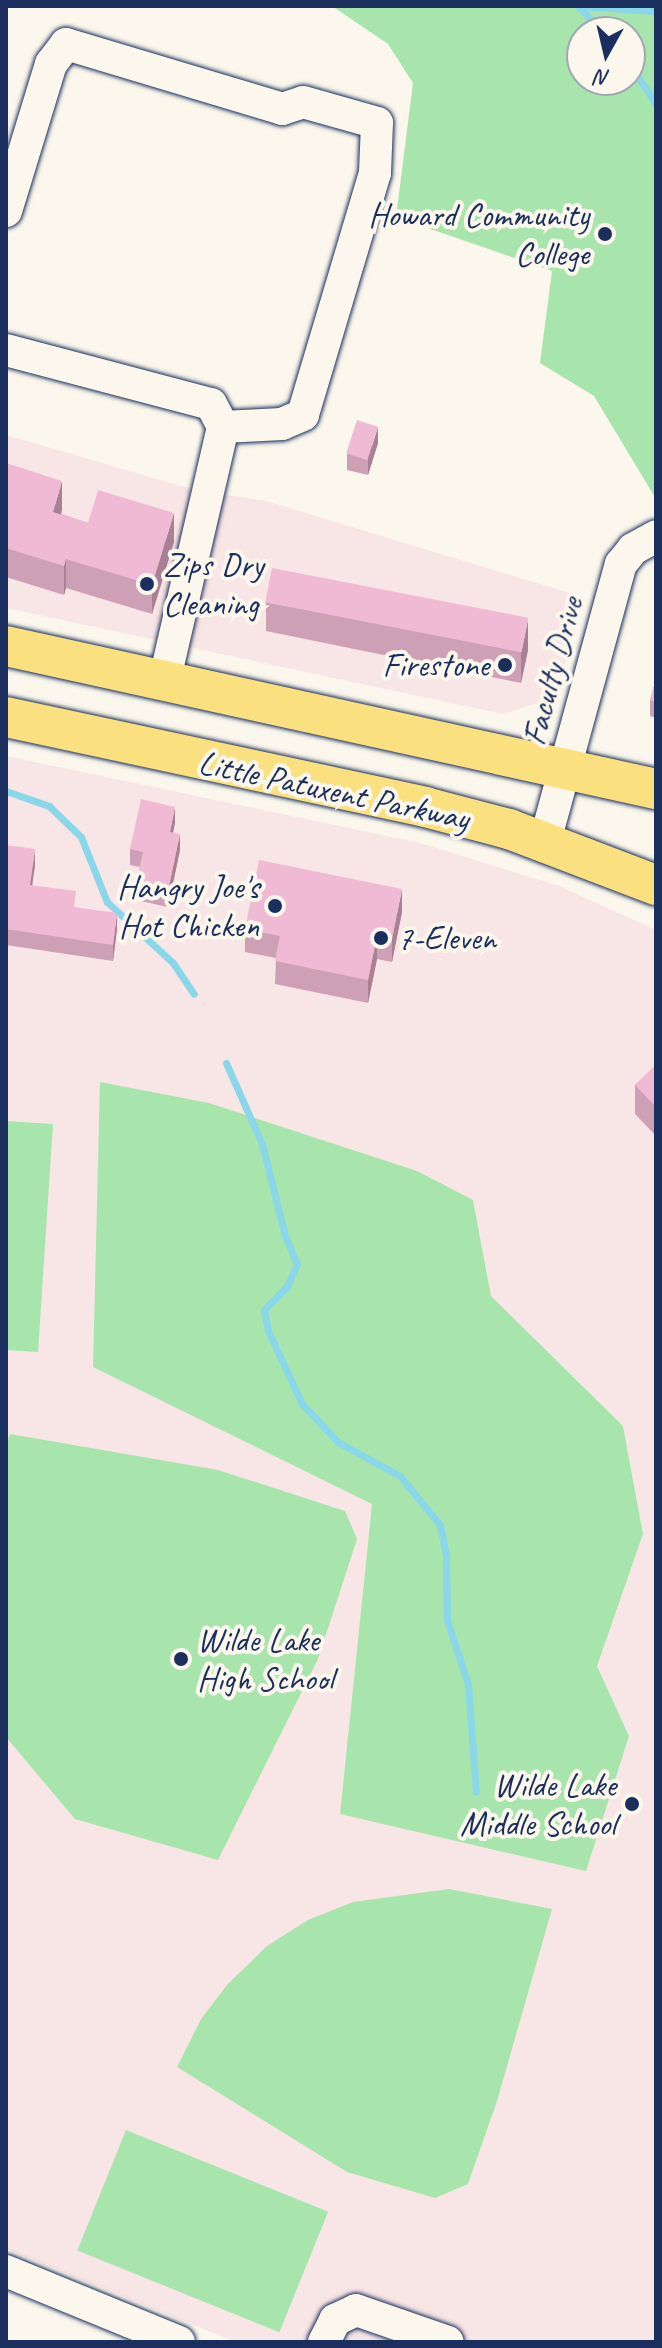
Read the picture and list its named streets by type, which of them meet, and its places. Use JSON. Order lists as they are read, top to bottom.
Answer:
{
  "streets": {
    "main road": ["Little Patuxent Parkway"],
    "street": ["Faculty Drive"]
  },
  "crossings": [
    ["Faculty Drive", "Little Patuxent Parkway"]
  ],
  "places": [
    "Howard Community College",
    "Zips Dry Cleaning",
    "Firestone",
    "Hangry Joe's Hot Chicken",
    "7-Eleven",
    "Wilde Lake High School",
    "Wilde Lake Middle School"
  ],
  "north": "bottom"
}
